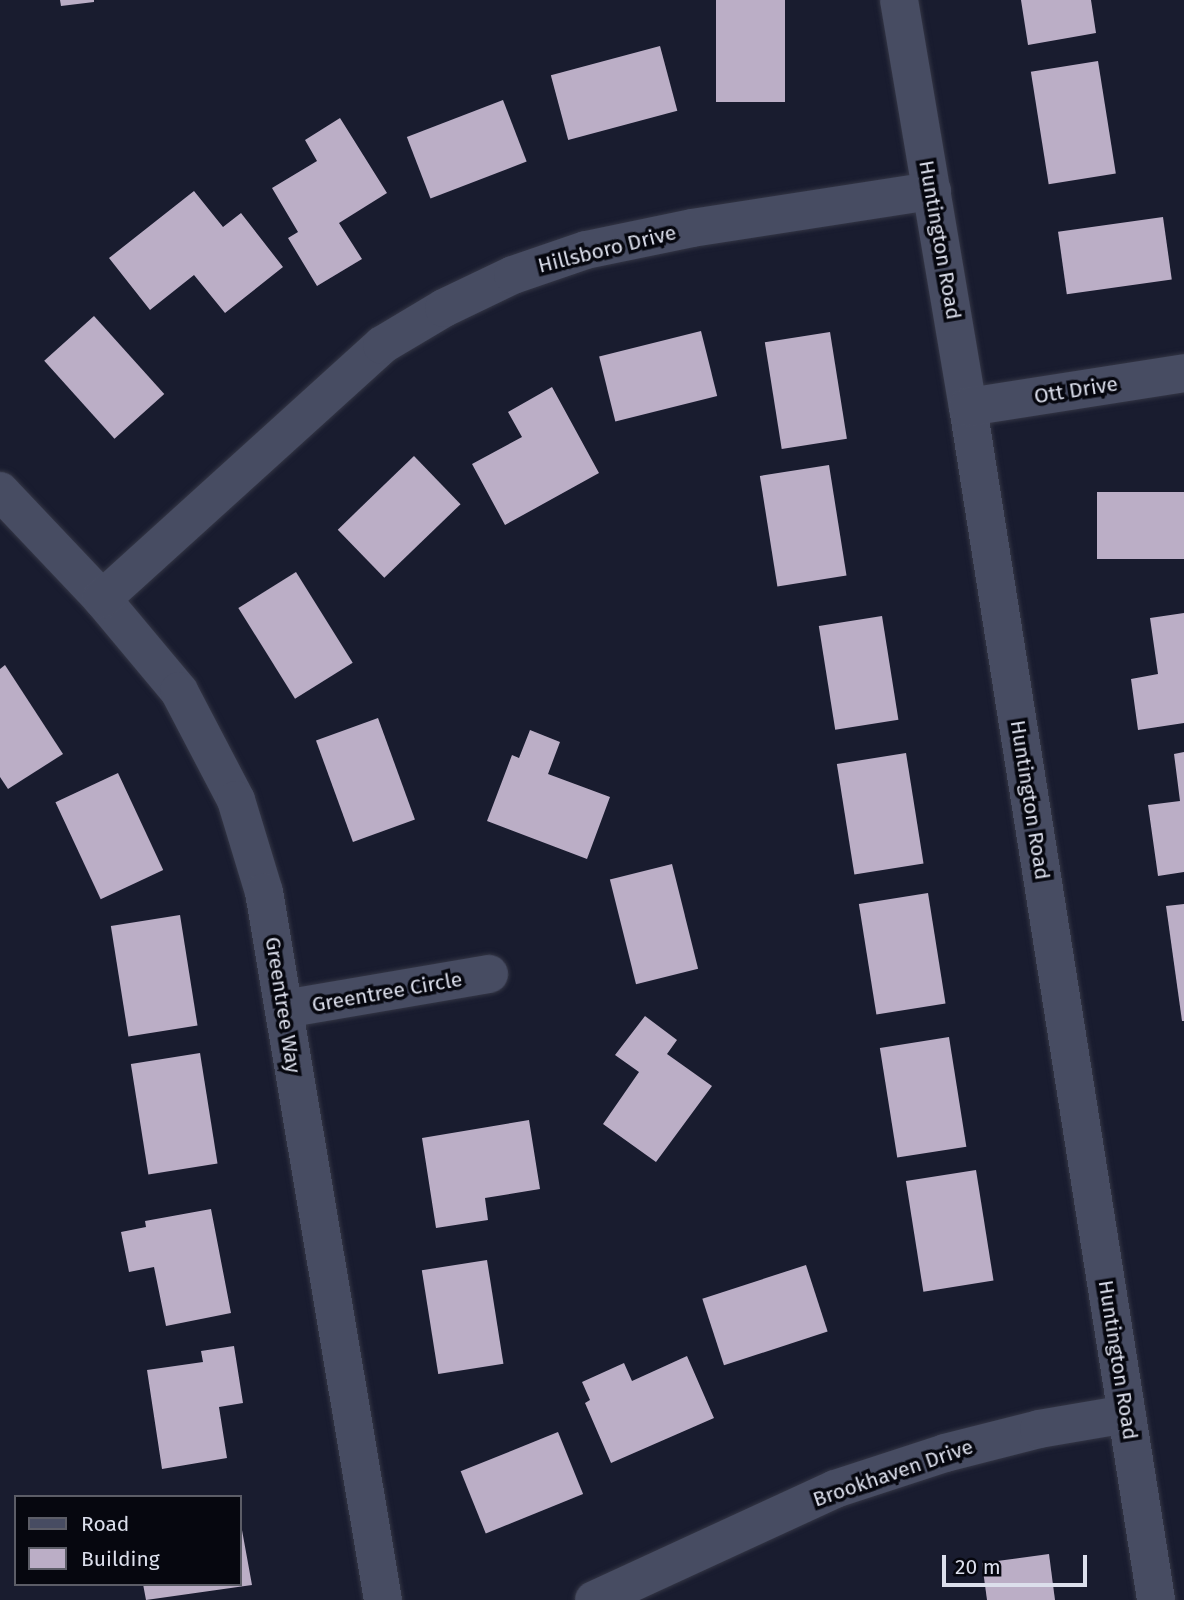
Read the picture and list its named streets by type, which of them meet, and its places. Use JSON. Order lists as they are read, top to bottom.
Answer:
{
  "streets": {
    "street": [
      "Huntington Road",
      "Hillsboro Drive",
      "Ott Drive",
      "Greentree Circle",
      "Greentree Way",
      "Brookhaven Drive"
    ]
  },
  "crossings": [
    ["Huntington Road", "Hillsboro Drive"],
    ["Huntington Road", "Ott Drive"],
    ["Huntington Road", "Brookhaven Drive"],
    ["Hillsboro Drive", "Greentree Way"],
    ["Greentree Circle", "Greentree Way"]
  ],
  "legend": ["Road", "Building"],
  "scale_bar": "20 m"
}
